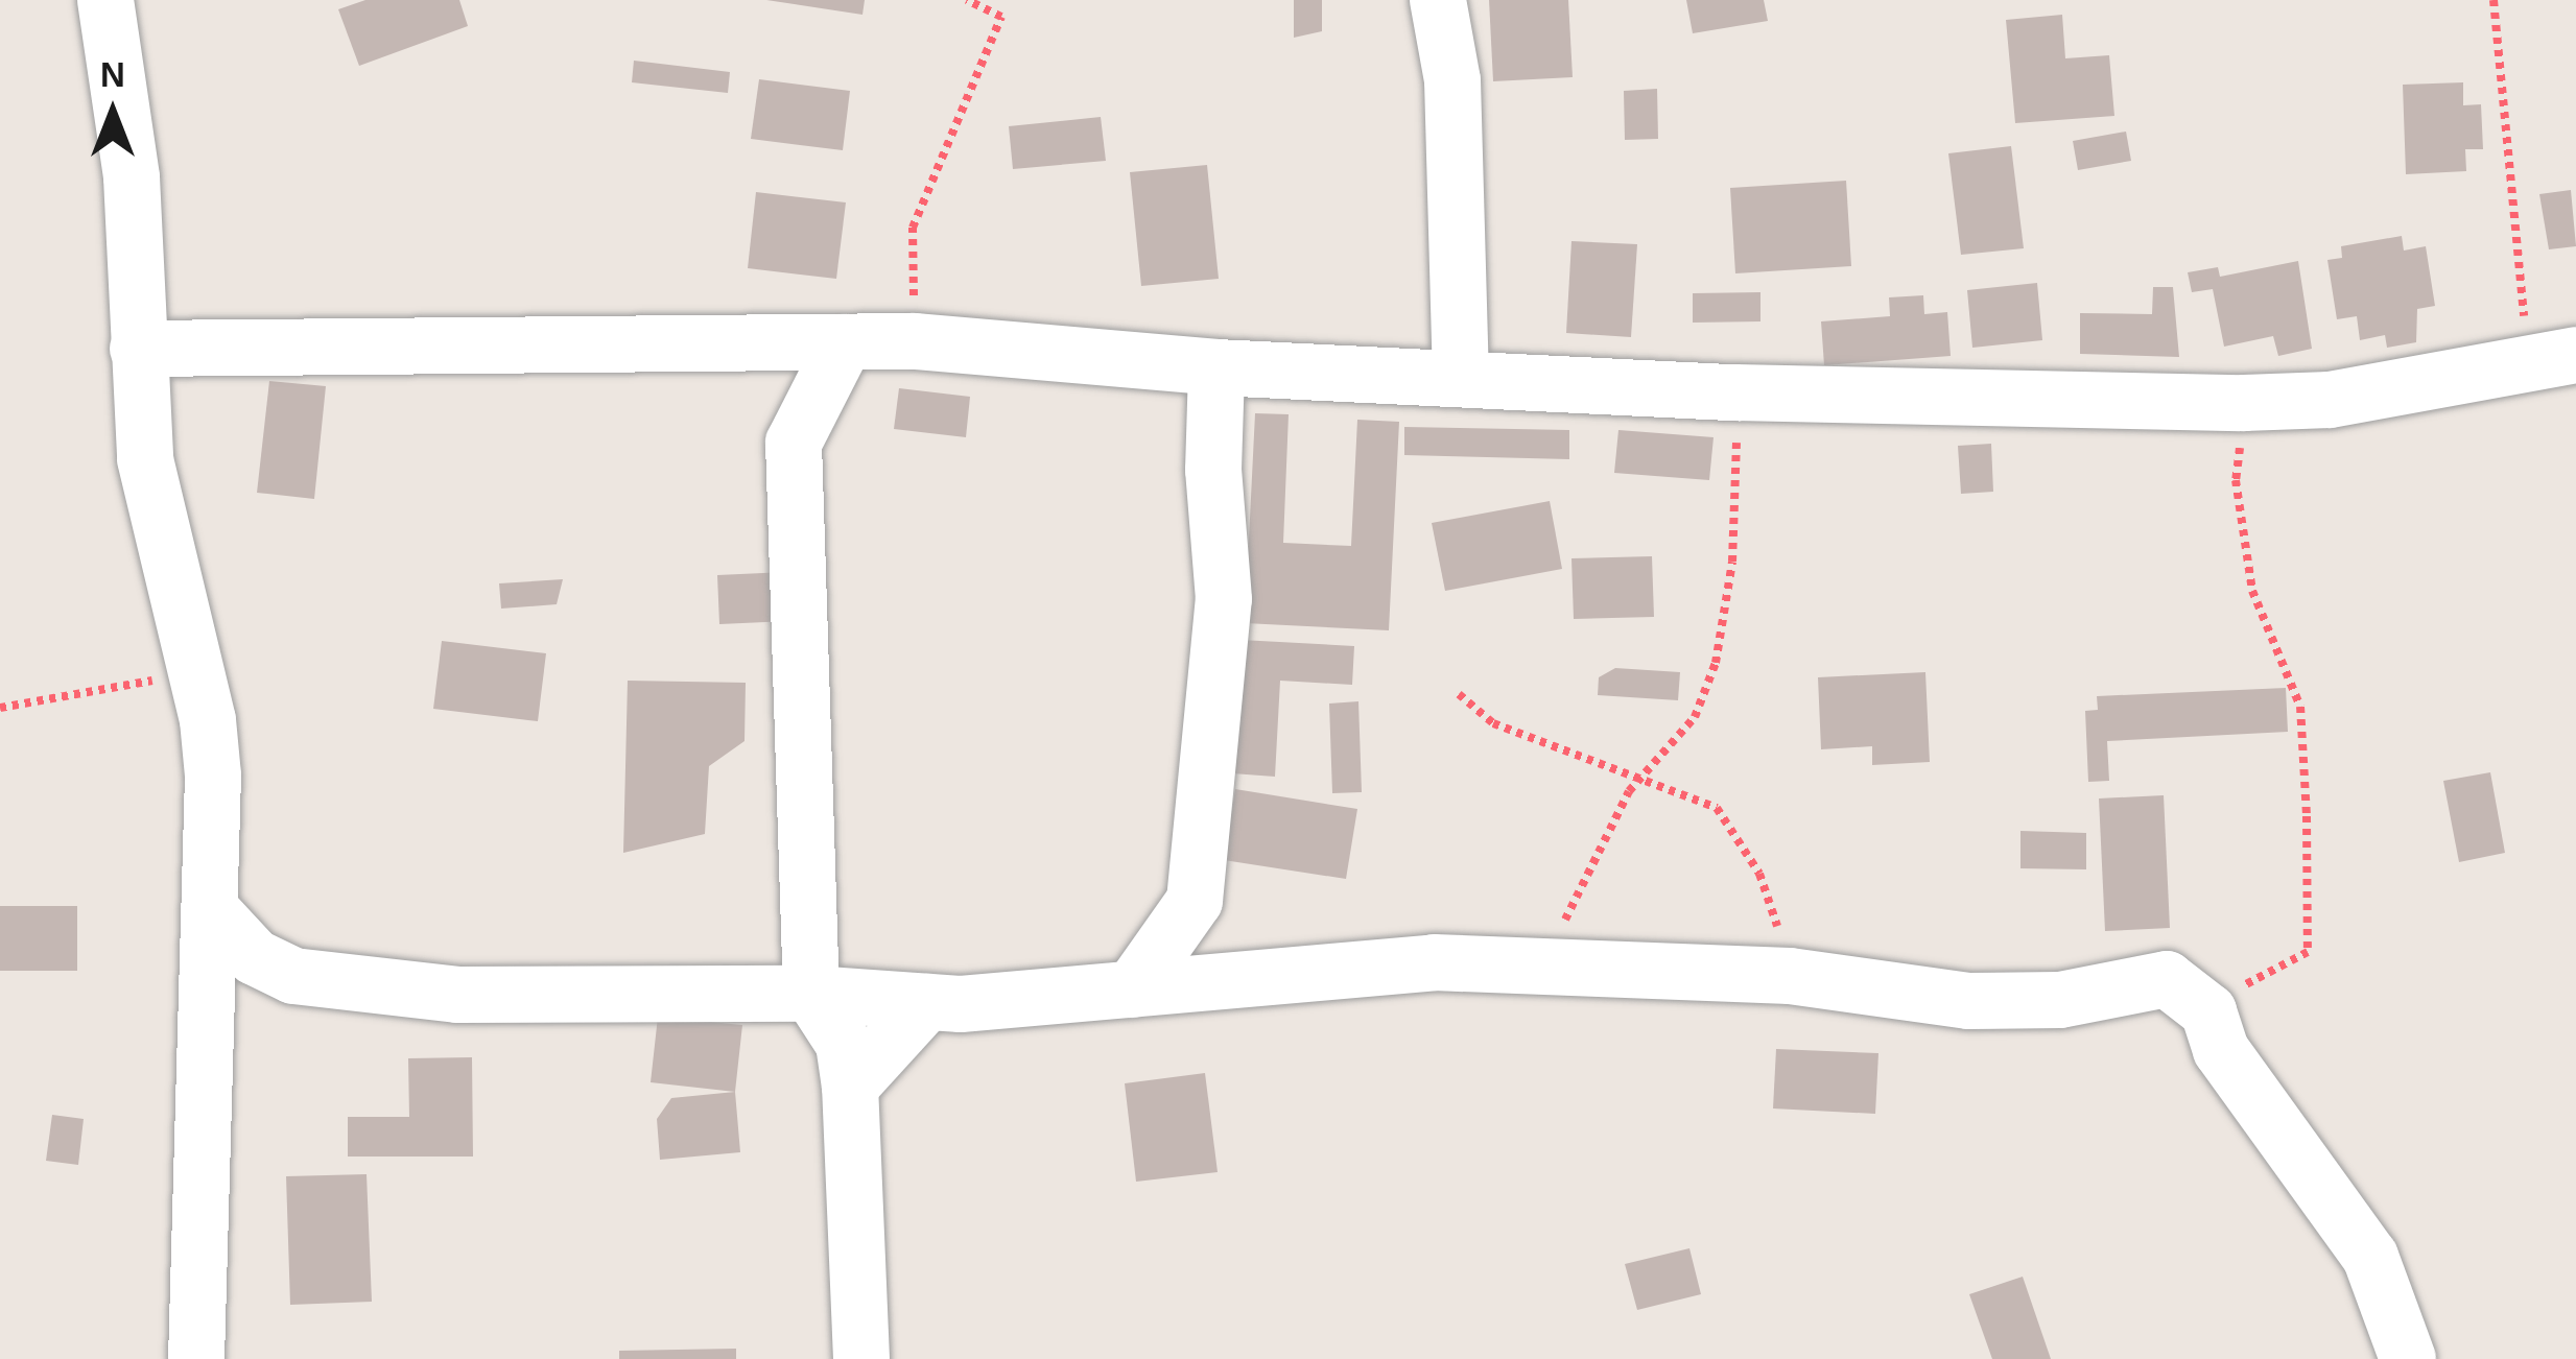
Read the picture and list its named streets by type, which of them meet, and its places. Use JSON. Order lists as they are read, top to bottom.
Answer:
{
  "north": "top"
}
